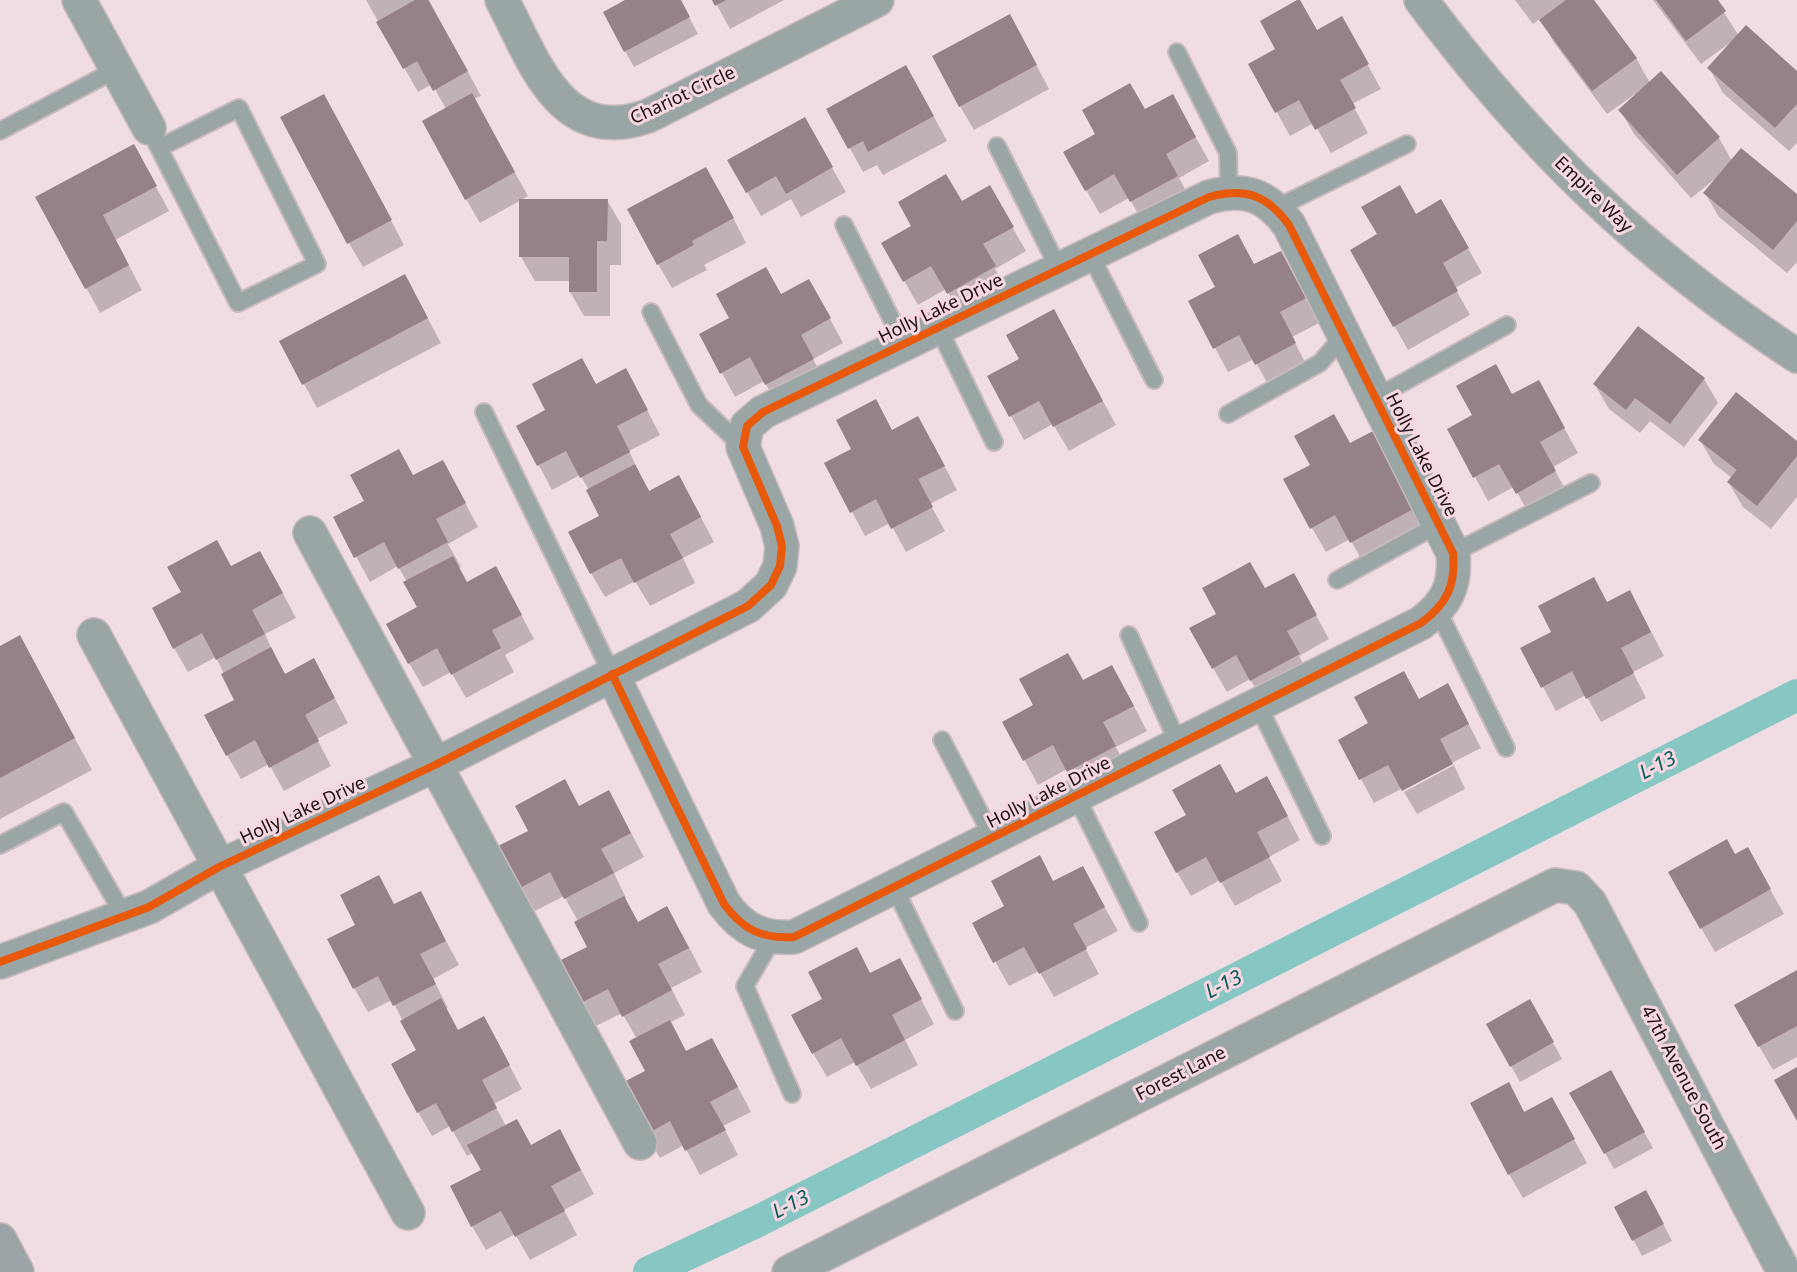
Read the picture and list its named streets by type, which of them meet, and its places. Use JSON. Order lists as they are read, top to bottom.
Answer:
{
  "streets": {
    "street": [
      "Chariot Circle",
      "Empire Way",
      "Holly Lake Drive",
      "Forest Lane",
      "47th Avenue South"
    ]
  },
  "crossings": [
    ["Forest Lane", "47th Avenue South"]
  ],
  "water": ["L-13"]
}
